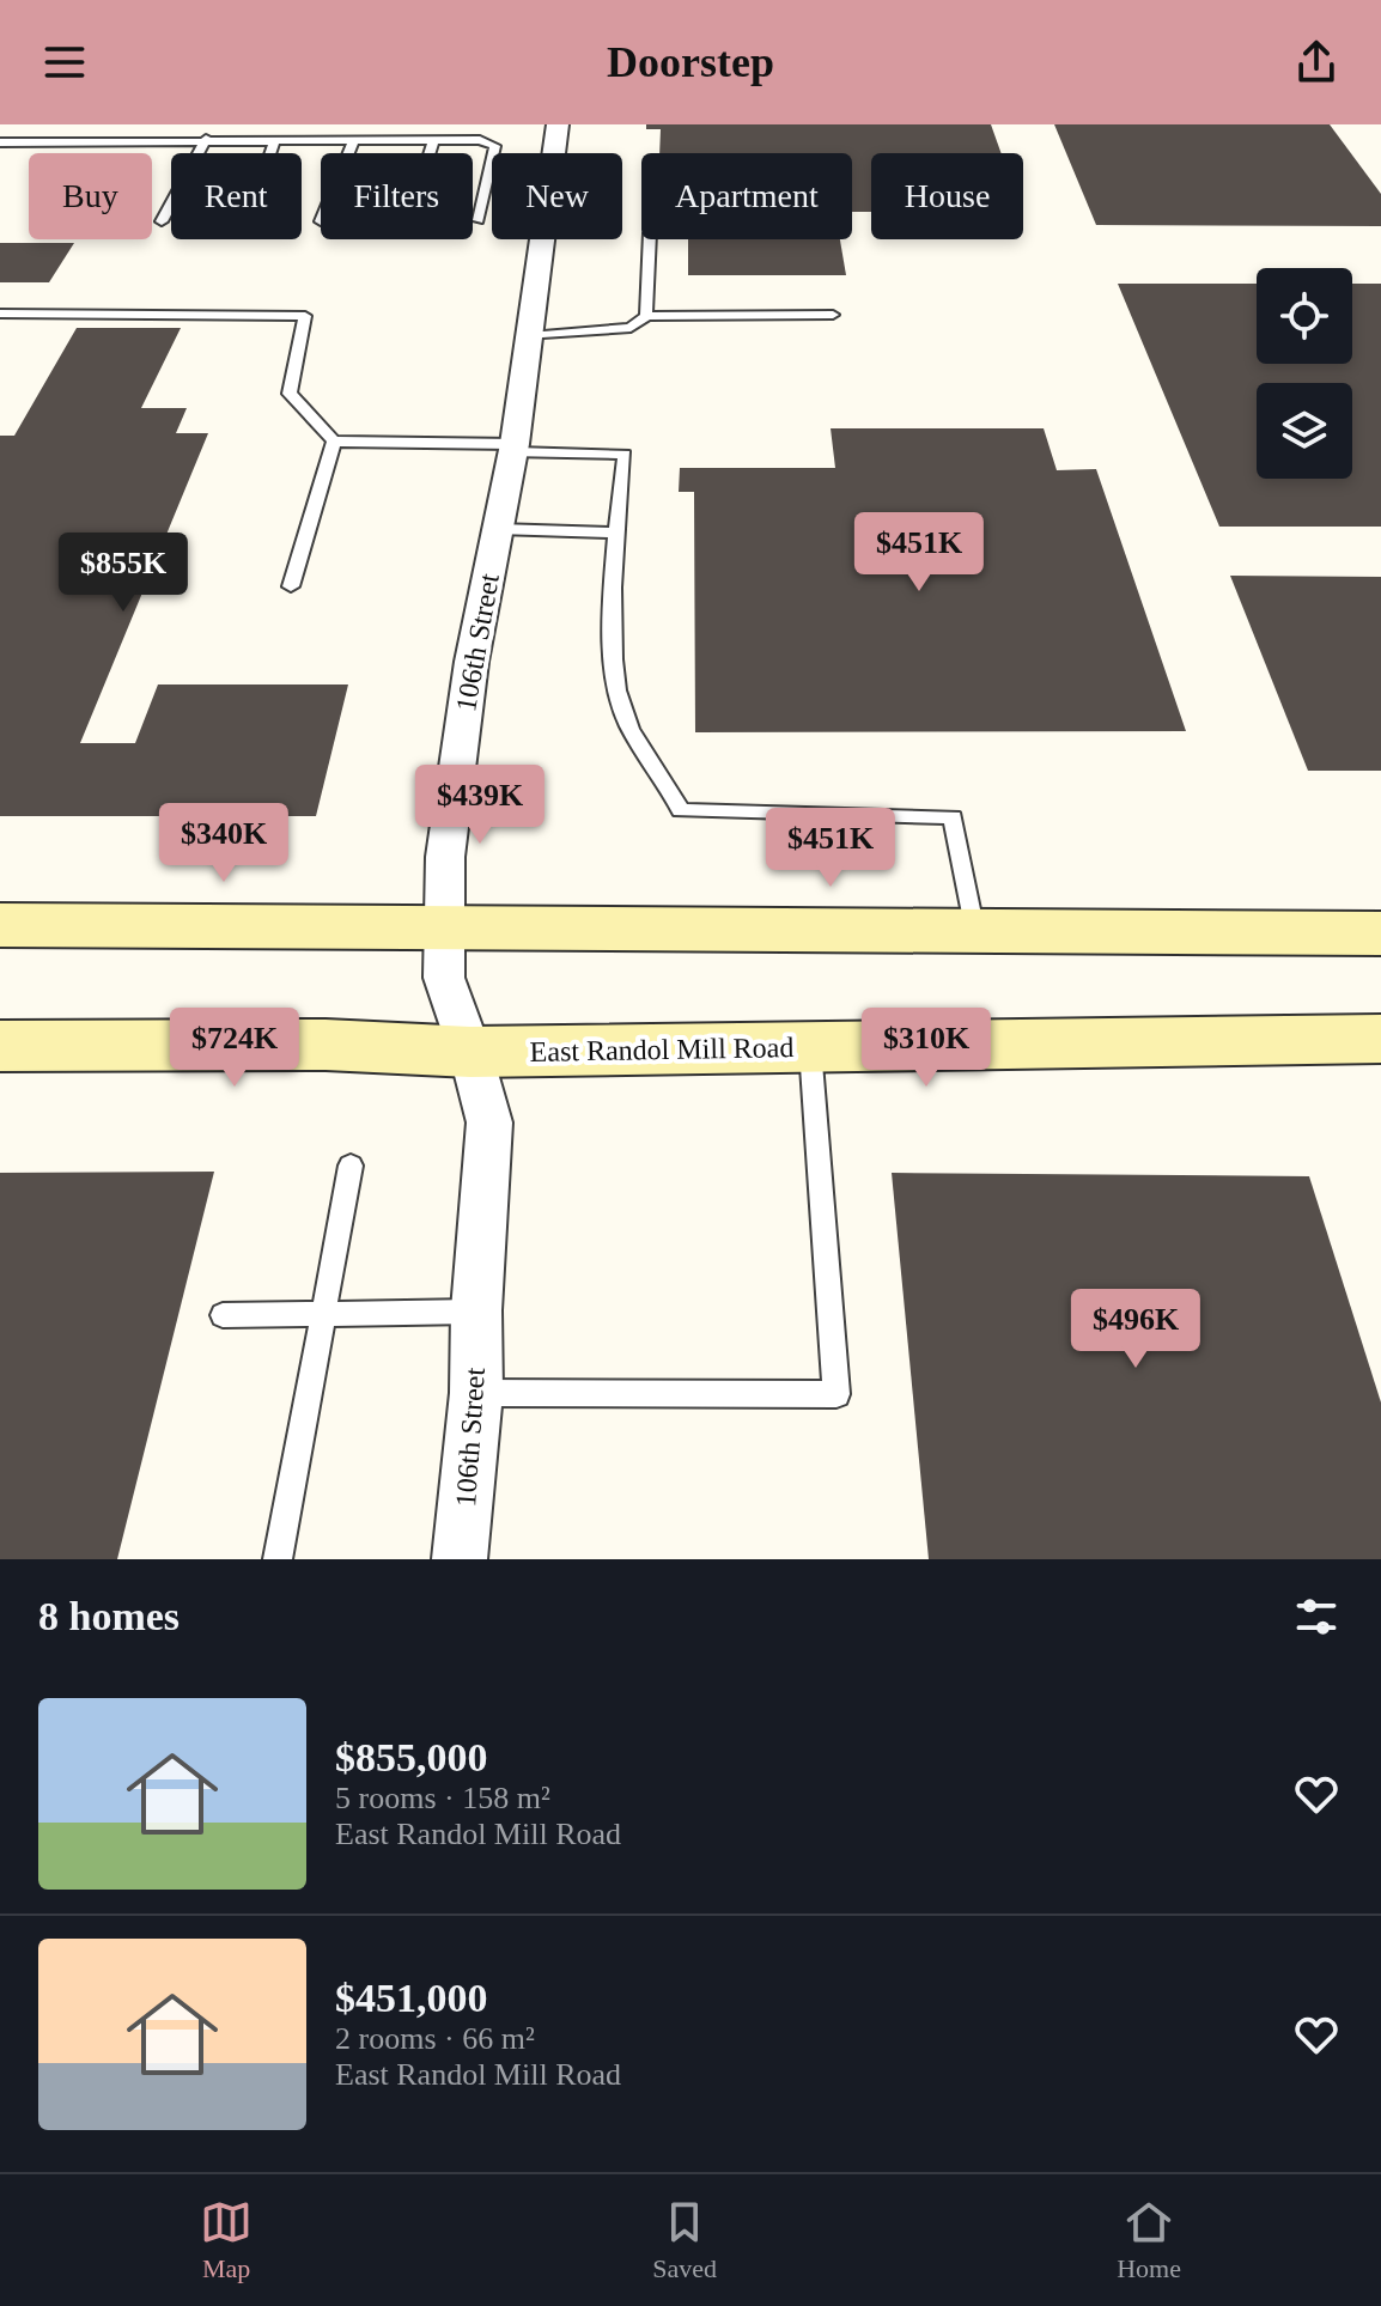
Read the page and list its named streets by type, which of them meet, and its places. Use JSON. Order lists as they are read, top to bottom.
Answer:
{
  "streets": {
    "main road": ["East Randol Mill Road"],
    "street": ["106th Street"]
  },
  "crossings": [
    ["106th Street", "East Randol Mill Road"]
  ],
  "page": {
    "header": "Doorstep",
    "chip": [
      "Buy",
      "Rent",
      "Filters",
      "New",
      "Apartment",
      "House"
    ],
    "price": [
      "$451K",
      "$855K",
      "$439K",
      "$340K",
      "$451K",
      "$724K",
      "$310K",
      "$496K"
    ],
    "heading": "8 homes",
    "list": [
      {
        "name": "$855,000",
        "note": "5 rooms · 158 m² · East Randol Mill Road"
      },
      {
        "name": "$451,000",
        "note": "2 rooms · 66 m² · East Randol Mill Road"
      }
    ],
    "tabs": ["Map", "Saved", "Home"]
  }
}
